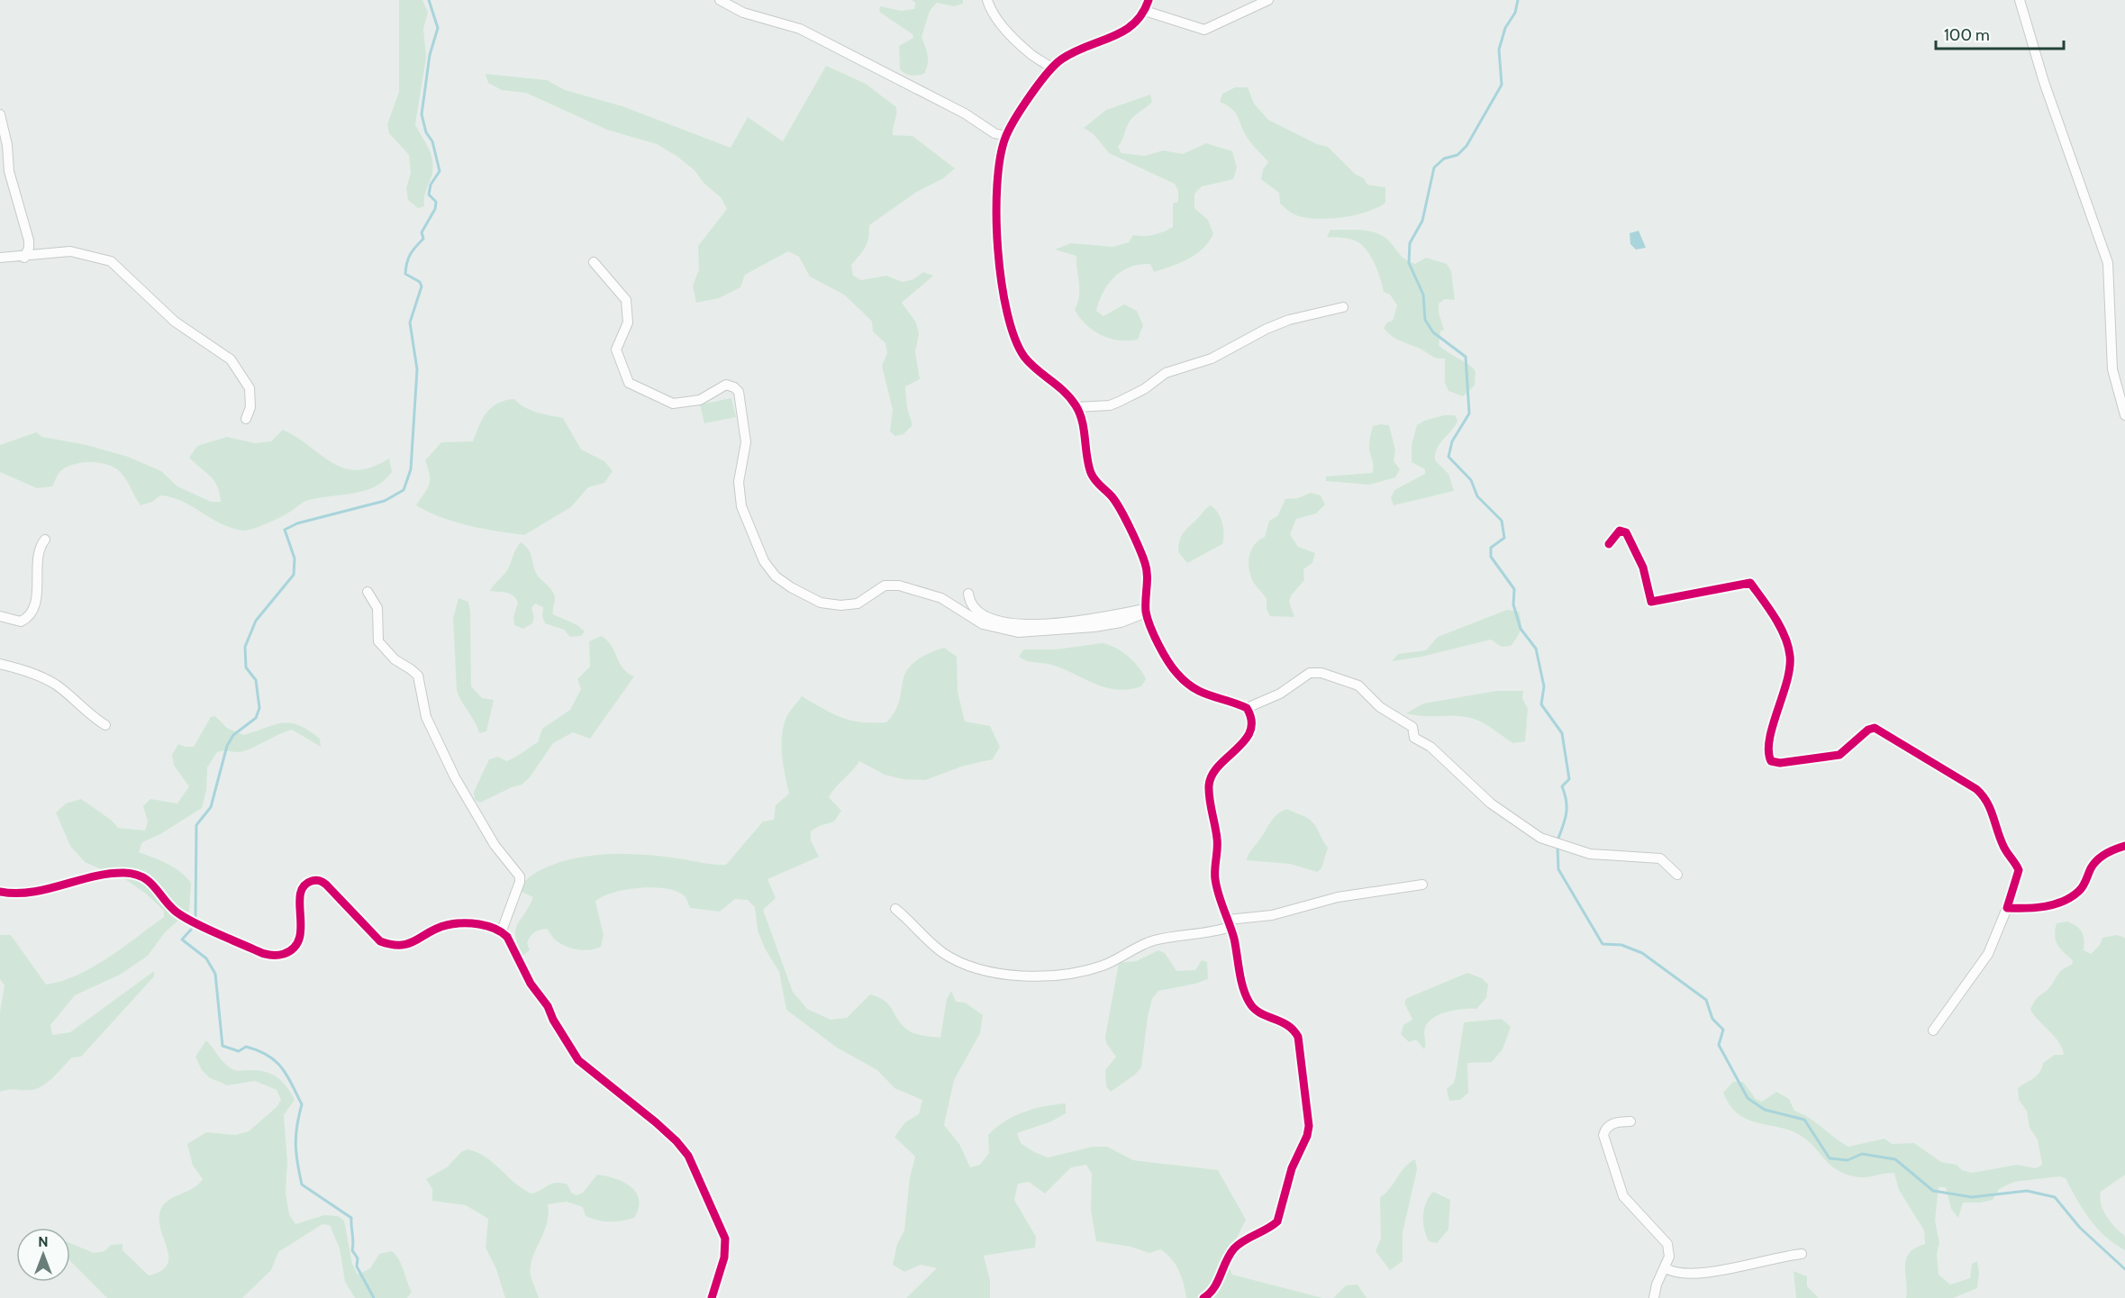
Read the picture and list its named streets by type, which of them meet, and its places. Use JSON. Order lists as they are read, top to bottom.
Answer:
{
  "scale_bar": "100 m",
  "north": "top"
}
